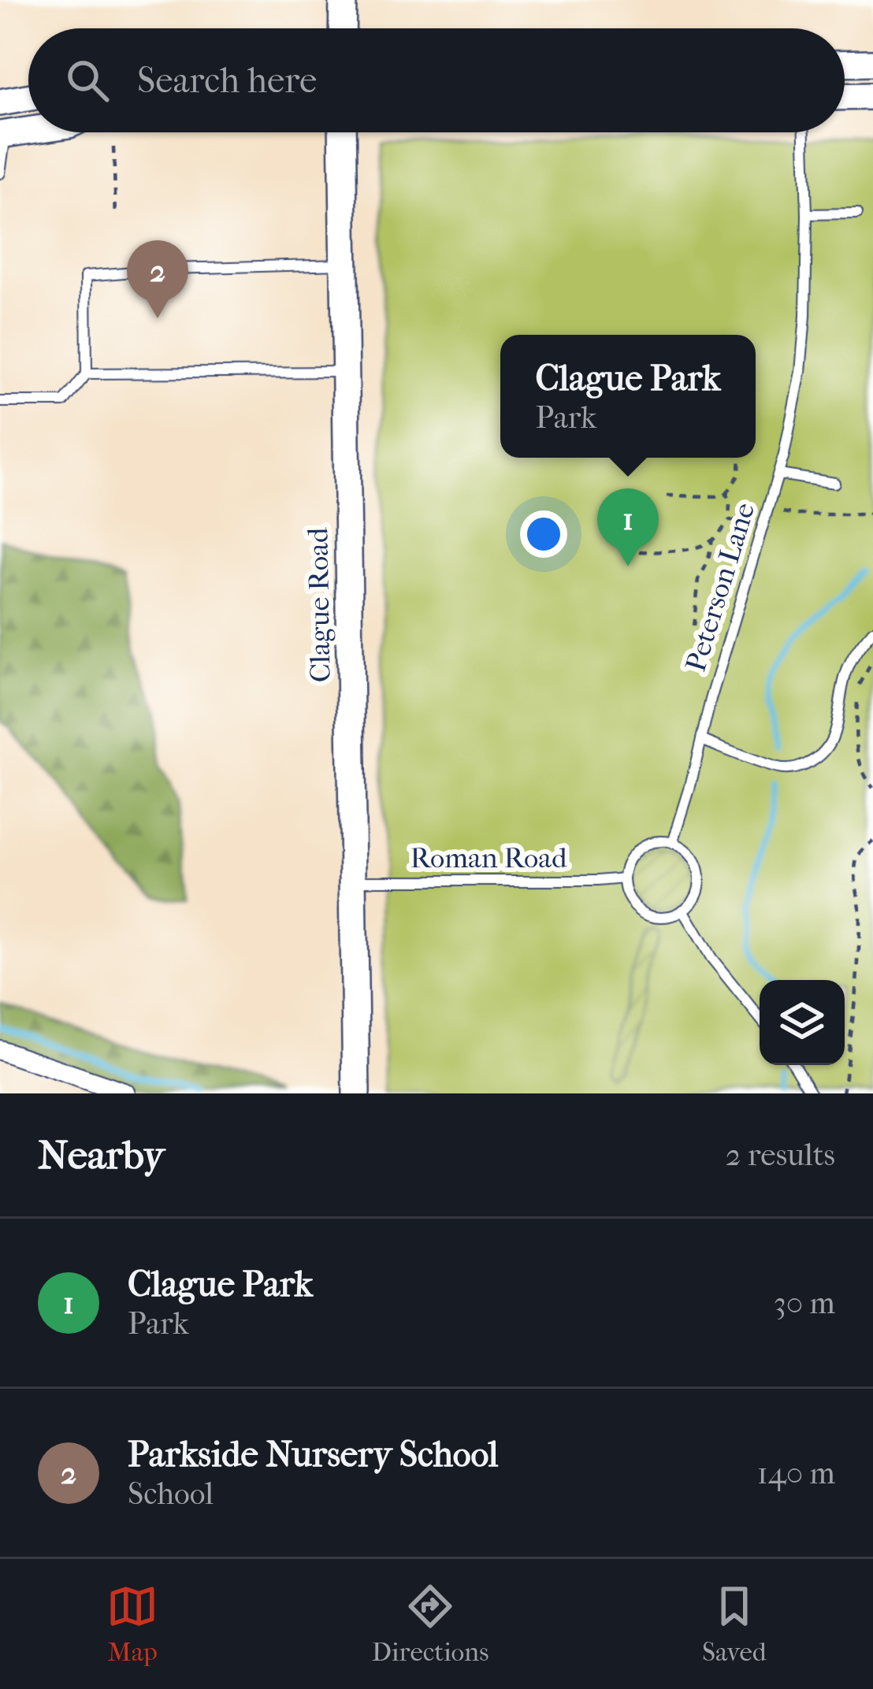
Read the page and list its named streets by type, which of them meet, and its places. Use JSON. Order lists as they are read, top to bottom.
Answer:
{
  "streets": {
    "main road": ["Clague Road"],
    "lane": ["Peterson Lane", "Roman Road"]
  },
  "crossings": [
    ["Peterson Lane", "Roman Road"],
    ["Clague Road", "Roman Road"]
  ],
  "page": {
    "search": "Search here",
    "pins": ["2", "1"],
    "popup": ["Clague Park", "Park"],
    "heading": ["Nearby", "2 results"],
    "list": [
      {
        "mark": "1",
        "name": "Clague Park",
        "note": "Park",
        "value": "30 m"
      },
      {
        "mark": "2",
        "name": "Parkside Nursery School",
        "note": "School",
        "value": "140 m"
      }
    ],
    "nav": ["Map", "Directions", "Saved"]
  }
}
